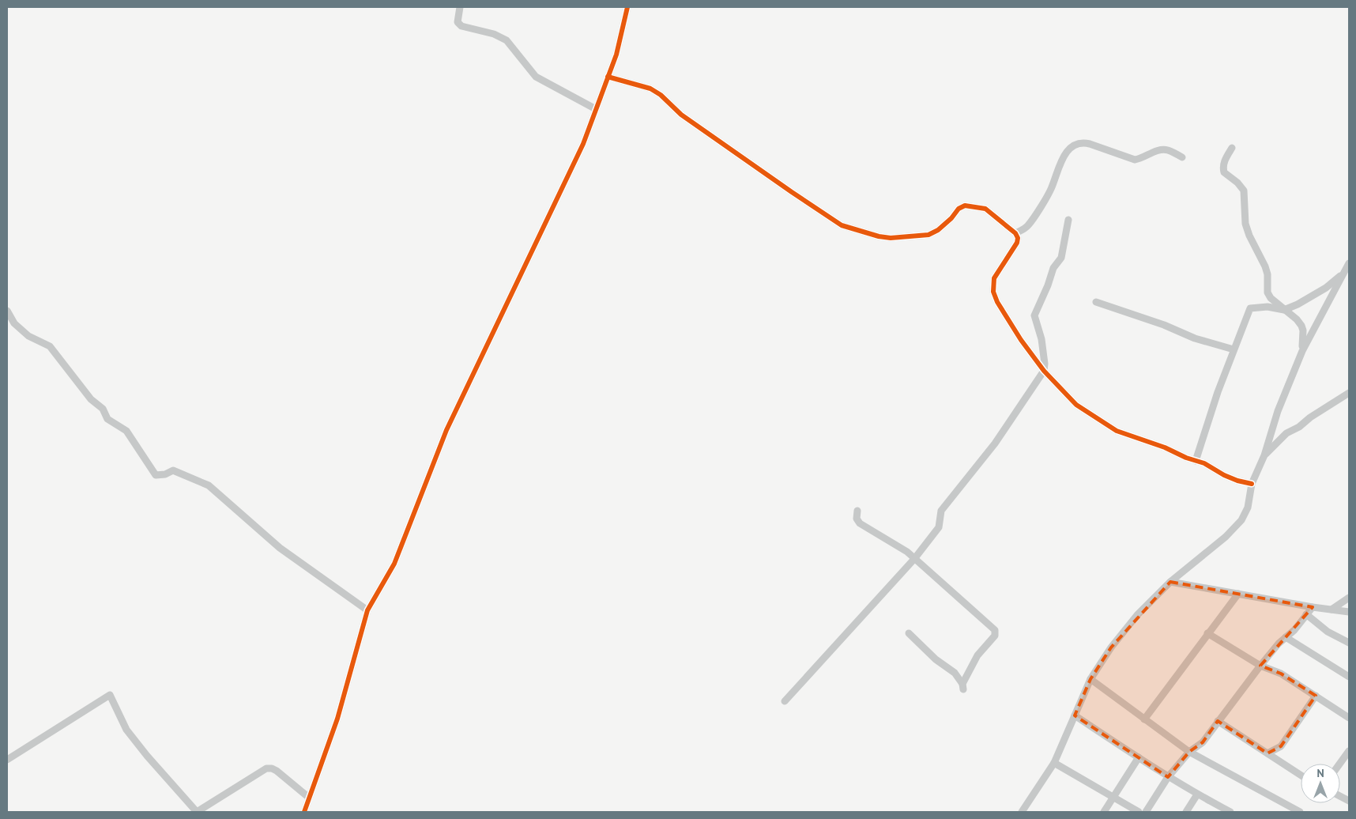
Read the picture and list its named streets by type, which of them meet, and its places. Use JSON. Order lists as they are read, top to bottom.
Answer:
{
  "north": "top"
}
